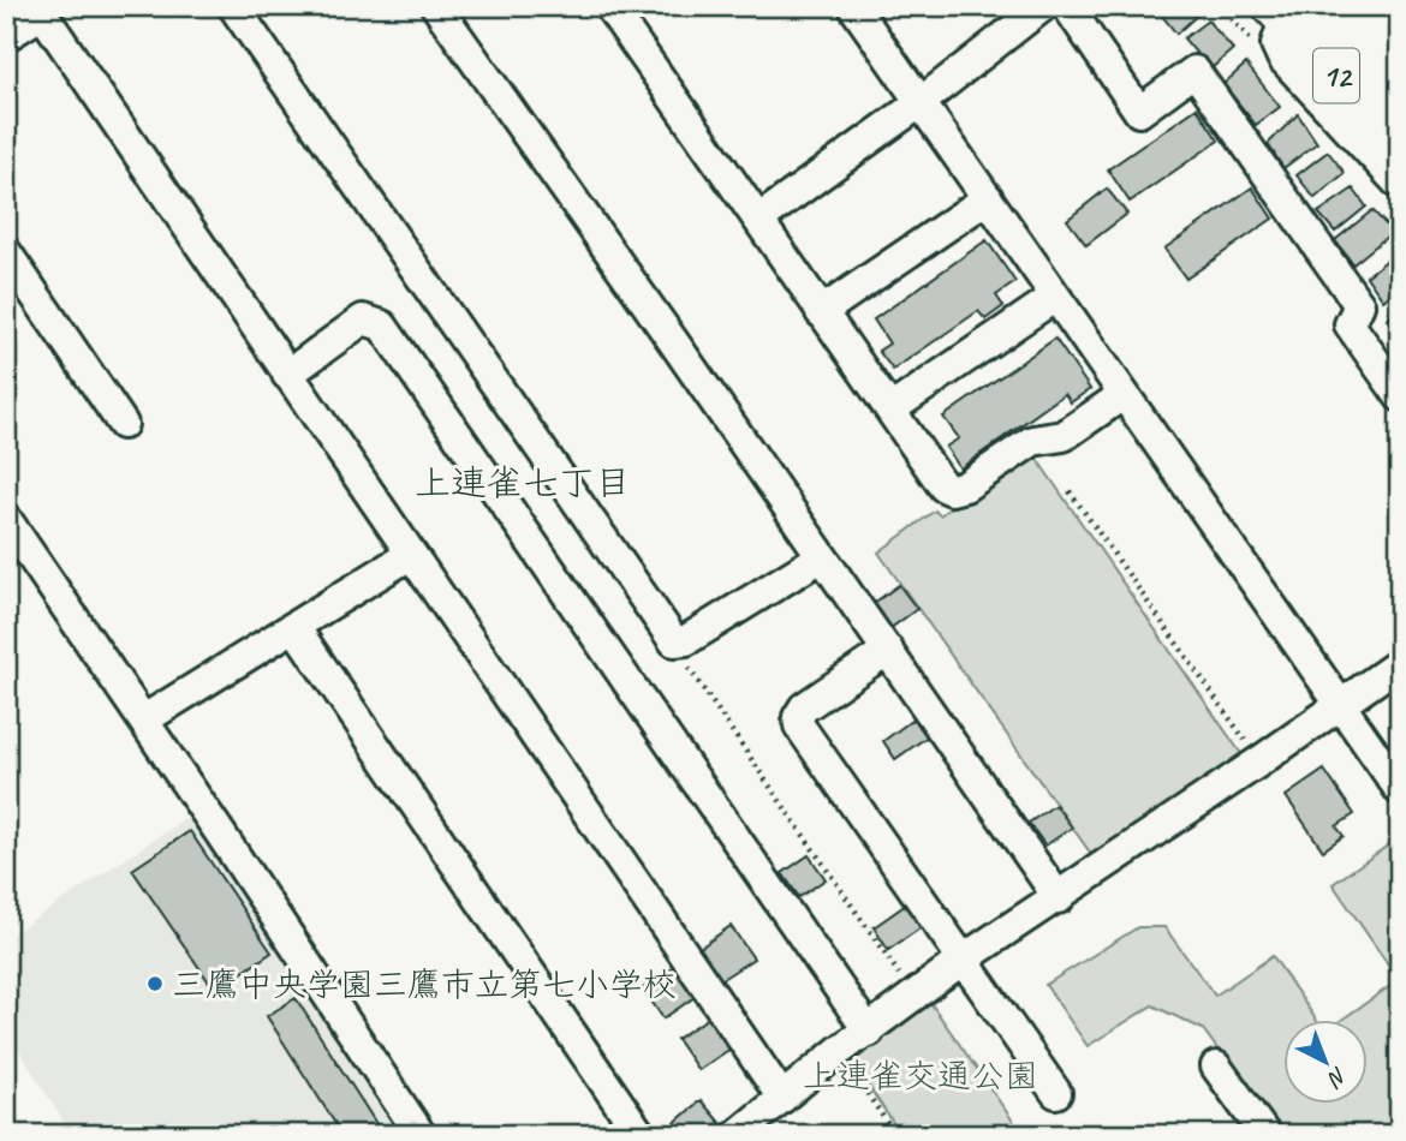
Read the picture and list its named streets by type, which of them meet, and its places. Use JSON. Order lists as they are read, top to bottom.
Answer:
{
  "streets": {
    "main road": ["12"]
  },
  "districts": ["上連雀七丁目"],
  "parks": ["上連雀交通公園"],
  "places": ["三鷹中央学園三鷹市立第七小学校"],
  "north": "bottom right"
}
